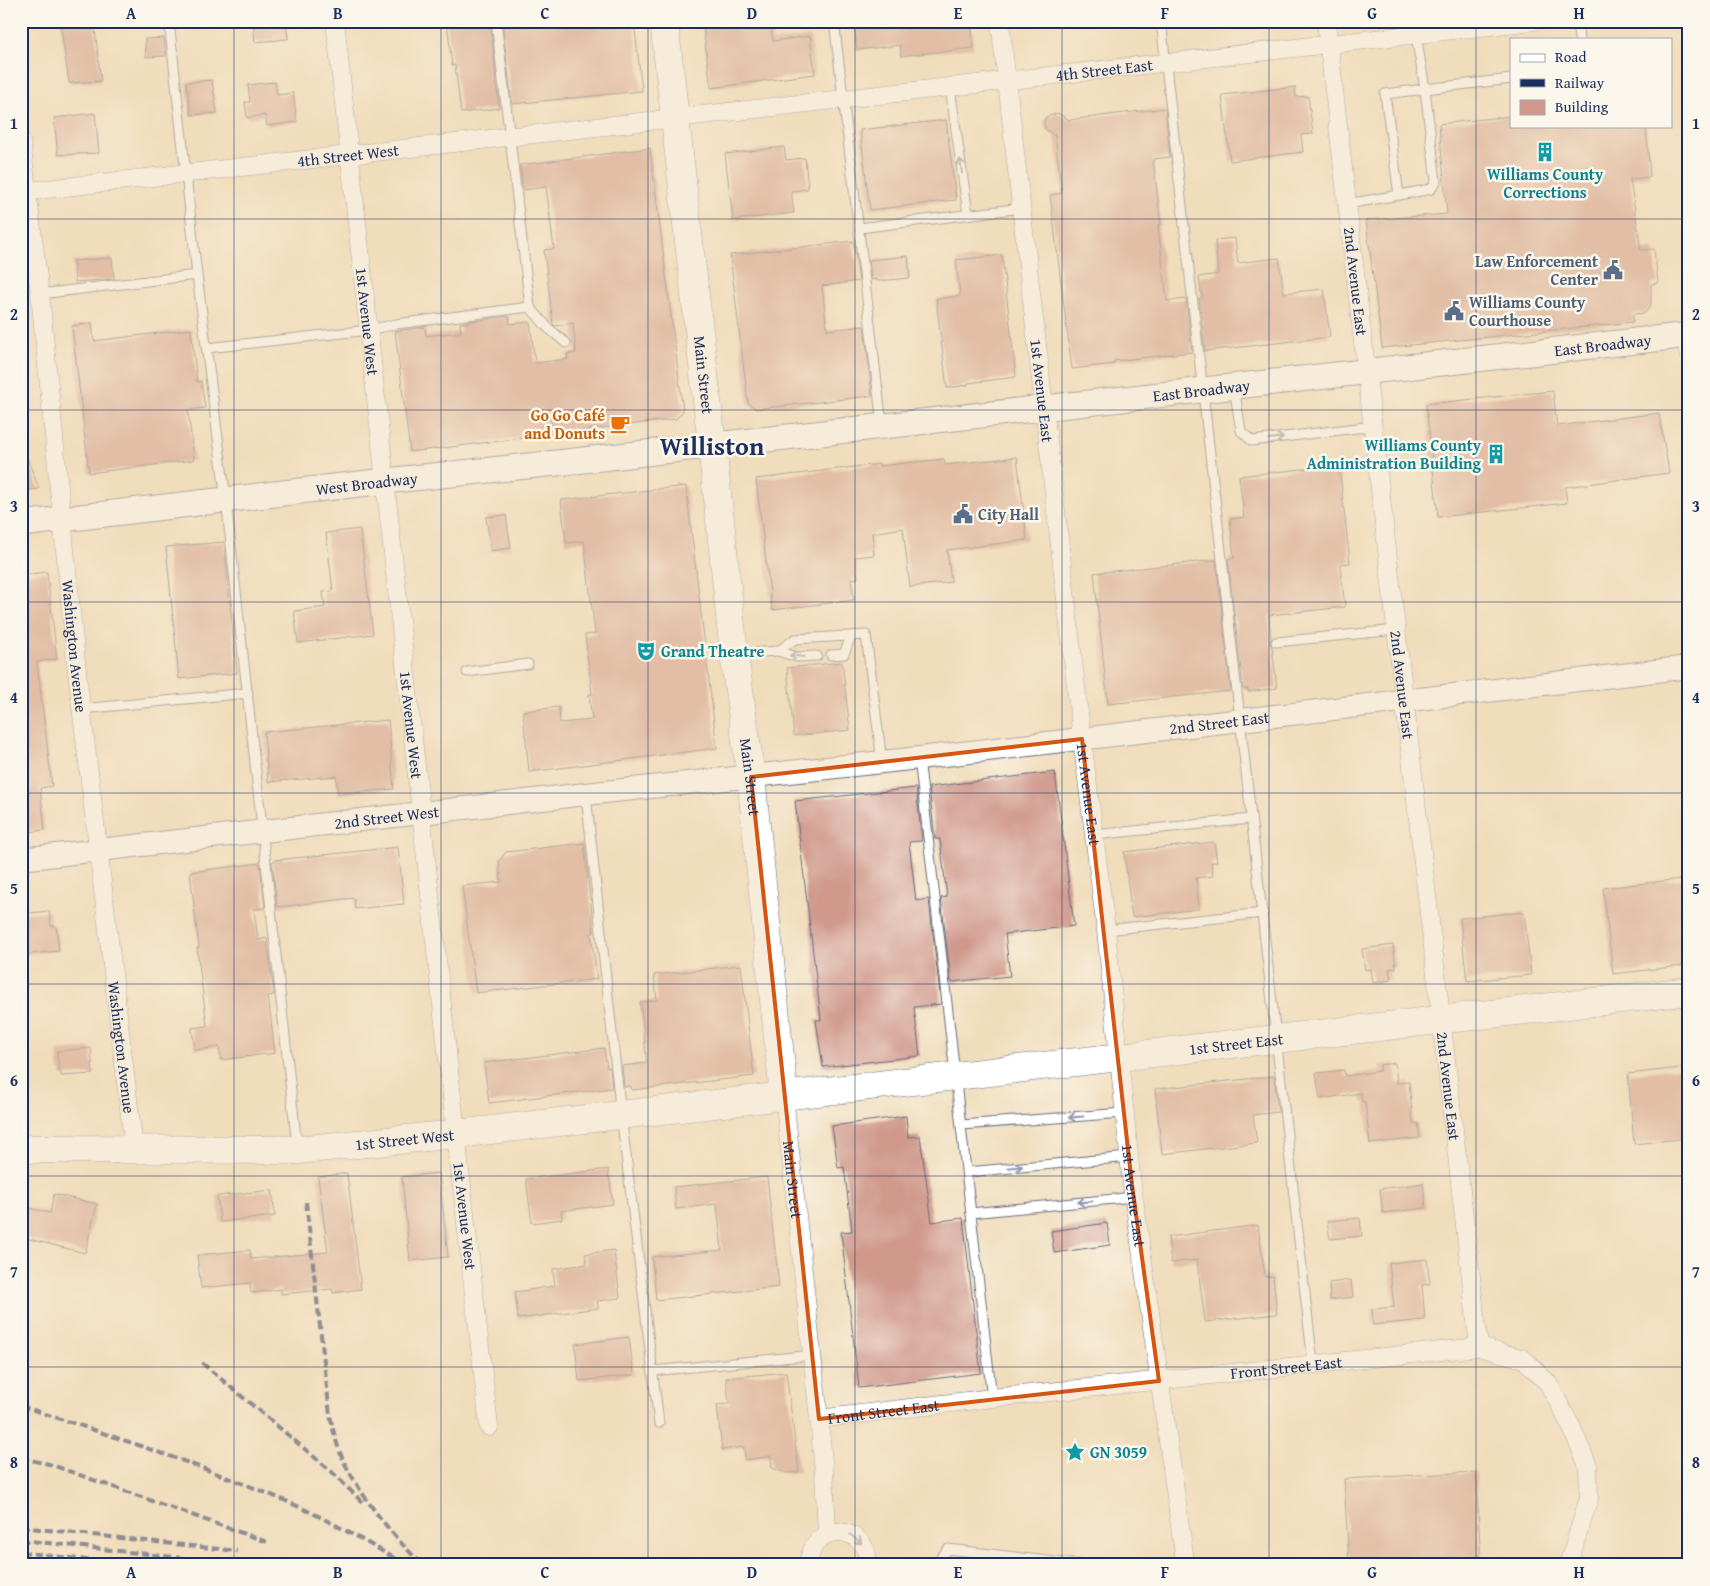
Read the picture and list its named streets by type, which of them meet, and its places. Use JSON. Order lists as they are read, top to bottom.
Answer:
{
  "streets": {
    "main road": [
      "East Broadway",
      "Main Street",
      "West Broadway",
      "1st Street East",
      "1st Street West"
    ],
    "street": [
      "4th Street East",
      "4th Street West",
      "2nd Avenue East",
      "1st Avenue West",
      "1st Avenue East",
      "Washington Avenue",
      "2nd Street East",
      "2nd Street West",
      "Front Street East"
    ]
  },
  "crossings": [
    ["4th Street East", "4th Street West"],
    ["4th Street East", "2nd Avenue East"],
    ["4th Street East", "Main Street"],
    ["4th Street East", "1st Avenue East"],
    ["4th Street West", "1st Avenue West"],
    ["4th Street West", "Main Street"],
    ["4th Street West", "Washington Avenue"],
    ["2nd Avenue East", "East Broadway"],
    ["2nd Avenue East", "2nd Street East"],
    ["2nd Avenue East", "1st Street East"],
    ["2nd Avenue East", "Front Street East"],
    ["1st Avenue West", "West Broadway"],
    ["1st Avenue West", "2nd Street West"],
    ["1st Avenue West", "1st Street West"],
    ["East Broadway", "Main Street"],
    ["East Broadway", "1st Avenue East"],
    ["East Broadway", "West Broadway"],
    ["Main Street", "West Broadway"],
    ["Main Street", "2nd Street East"],
    ["Main Street", "2nd Street West"],
    ["Main Street", "1st Street East"],
    ["Main Street", "1st Street West"],
    ["Main Street", "Front Street East"],
    ["1st Avenue East", "2nd Street East"],
    ["1st Avenue East", "1st Street East"],
    ["1st Avenue East", "Front Street East"],
    ["West Broadway", "Washington Avenue"],
    ["Washington Avenue", "2nd Street West"],
    ["Washington Avenue", "1st Street West"],
    ["2nd Street East", "2nd Street West"],
    ["1st Street East", "1st Street West"]
  ],
  "districts": ["Williston"],
  "places": {
    "building": ["Williams County Corrections", "Williams County Administration Building"],
    "public building": ["Law Enforcement Center", "Williams County Courthouse", "City Hall"],
    "cafe": ["Go Go Café and Donuts"],
    "theatre": ["Grand Theatre"],
    "place": ["GN 3059"]
  },
  "legend": ["Road", "Railway", "Building"],
  "grid": {
    "columns": [
      "A",
      "B",
      "C",
      "D",
      "E",
      "F",
      "G",
      "H"
    ],
    "rows": [
      "1",
      "2",
      "3",
      "4",
      "5",
      "6",
      "7",
      "8"
    ]
  }
}
